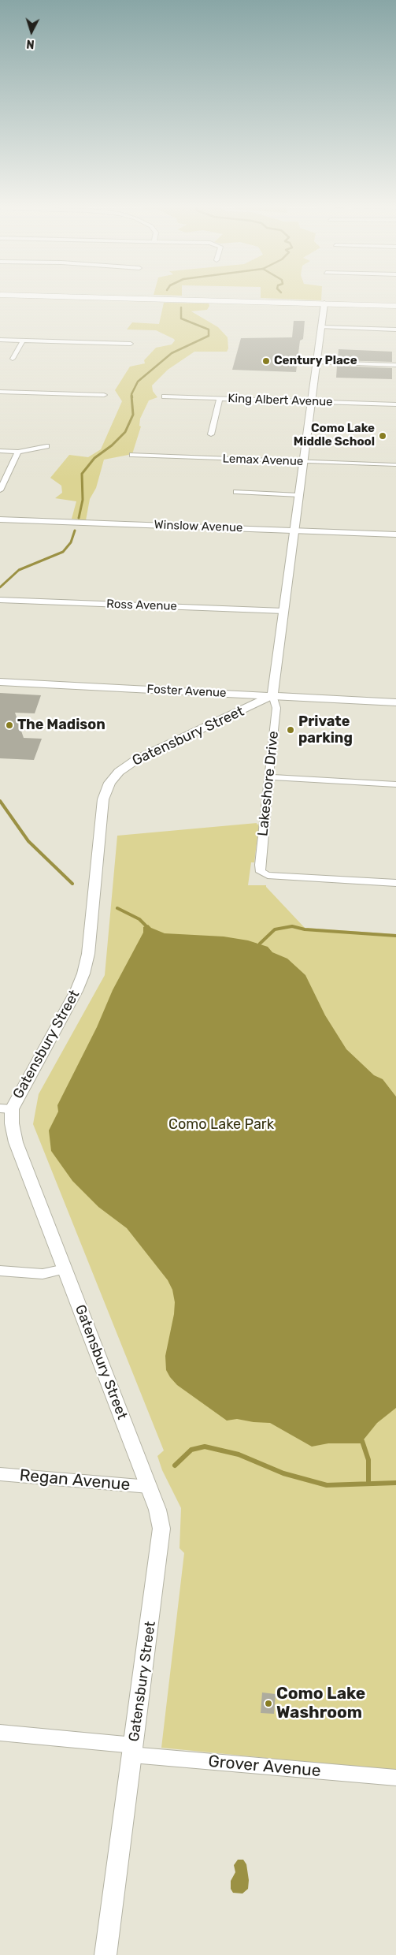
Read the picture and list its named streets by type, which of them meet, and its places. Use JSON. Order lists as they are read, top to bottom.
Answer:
{
  "streets": {
    "street": [
      "King Albert Avenue",
      "Lemax Avenue",
      "Winslow Avenue",
      "Ross Avenue",
      "Foster Avenue",
      "Gatensbury Street",
      "Lakeshore Drive",
      "Regan Avenue",
      "Grover Avenue"
    ]
  },
  "crossings": [
    ["Foster Avenue", "Gatensbury Street"],
    ["Foster Avenue", "Lakeshore Drive"],
    ["Gatensbury Street", "Lakeshore Drive"],
    ["Gatensbury Street", "Regan Avenue"],
    ["Gatensbury Street", "Grover Avenue"]
  ],
  "parks": ["Como Lake Park"],
  "places": [
    "Century Place",
    "Como Lake Middle School",
    "The Madison",
    "Private parking",
    "Como Lake Washroom"
  ],
  "north": "bottom"
}
